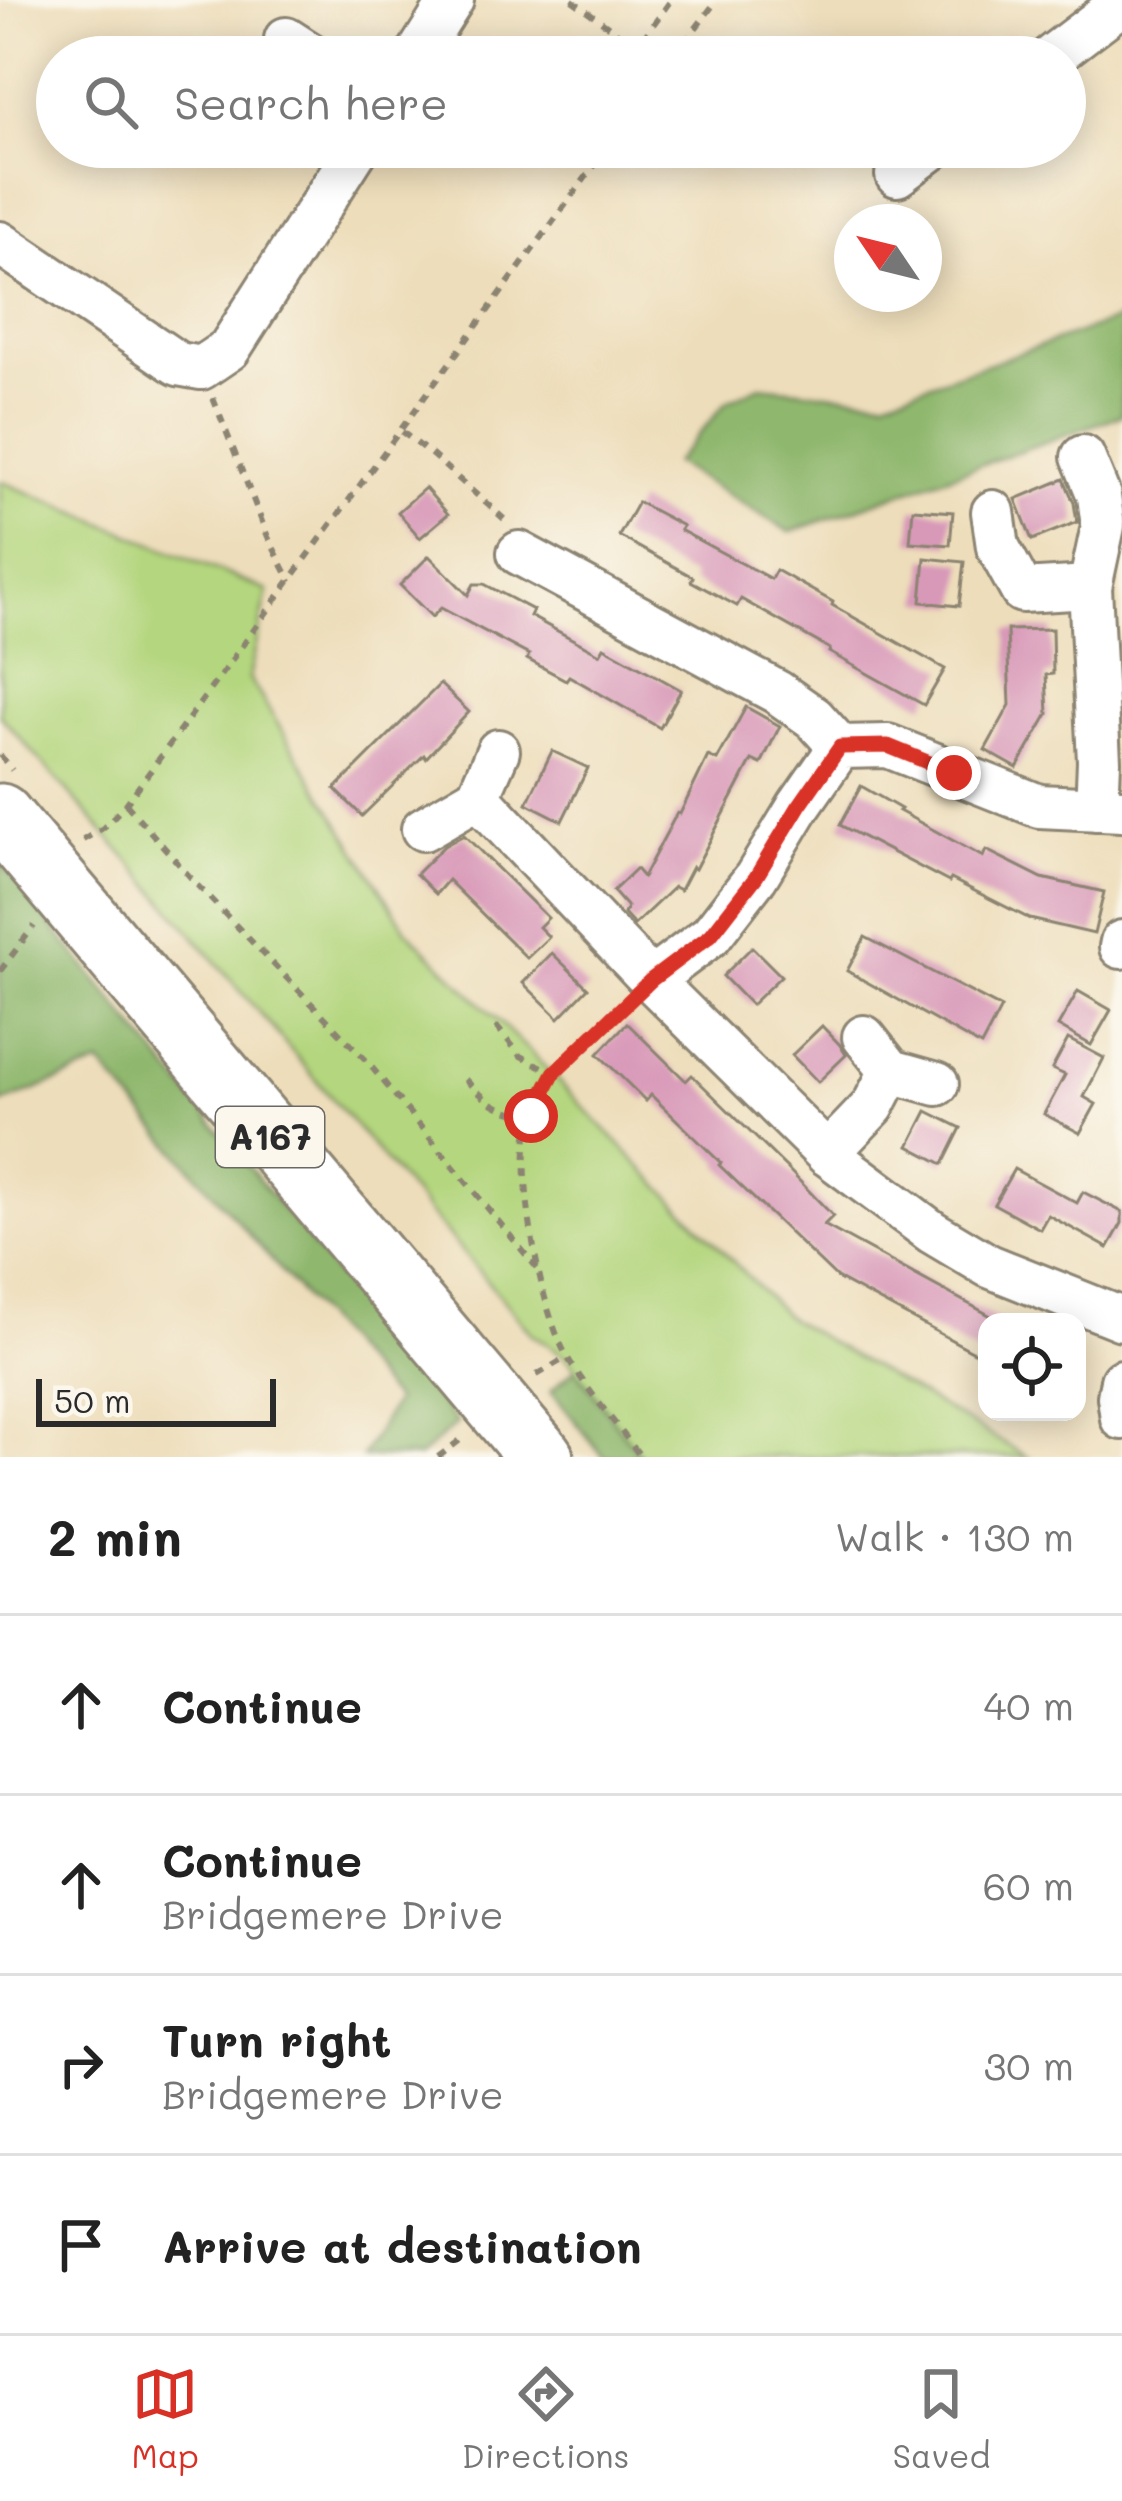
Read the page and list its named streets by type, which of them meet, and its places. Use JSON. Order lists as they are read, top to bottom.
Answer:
{
  "streets": {
    "highway": ["A167"]
  },
  "scale_bar": "50 m",
  "north": "top left",
  "page": {
    "search": "Search here",
    "scale": "50 m",
    "heading": ["2 min", "Walk · 130 m"],
    "list": [
      ["Continue", "40 m"],
      ["Continue", "Bridgemere Drive", "60 m"],
      ["Turn right", "Bridgemere Drive", "30 m"],
      "Arrive at destination"
    ],
    "nav": ["Map", "Directions", "Saved"]
  }
}
